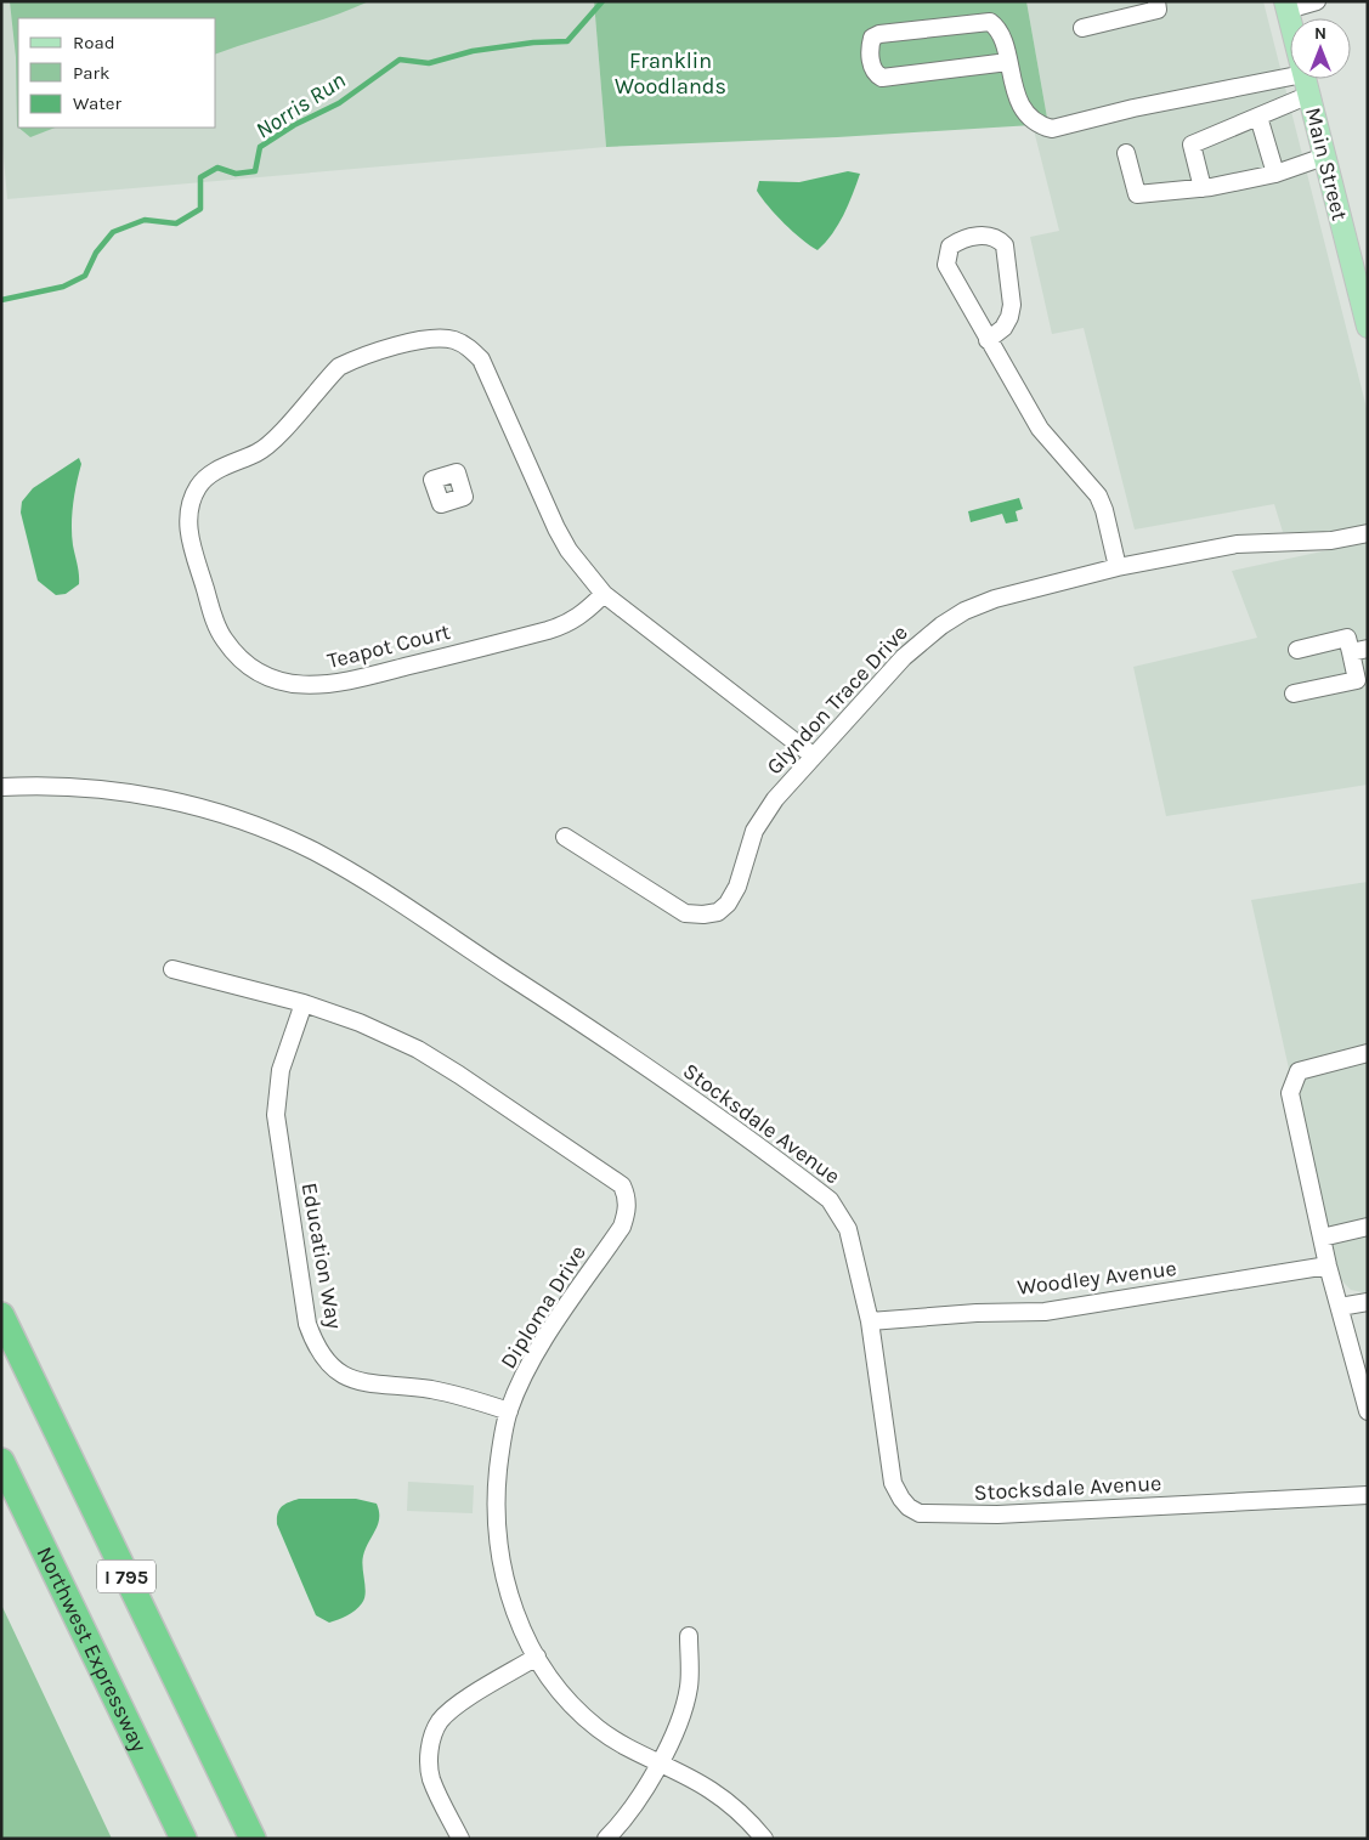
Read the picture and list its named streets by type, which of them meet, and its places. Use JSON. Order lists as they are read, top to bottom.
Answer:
{
  "streets": {
    "highway": ["I 795", "Northwest Expressway"],
    "main road": ["Main Street"],
    "street": [
      "Teapot Court",
      "Glyndon Trace Drive",
      "Stocksdale Avenue",
      "Education Way",
      "Woodley Avenue",
      "Diploma Drive"
    ]
  },
  "crossings": [
    ["Teapot Court", "Glyndon Trace Drive"],
    ["Stocksdale Avenue", "Woodley Avenue"],
    ["Education Way", "Diploma Drive"]
  ],
  "water": ["Norris Run"],
  "parks": ["Franklin Woodlands"],
  "legend": ["Road", "Park", "Water"],
  "north": "top"
}
